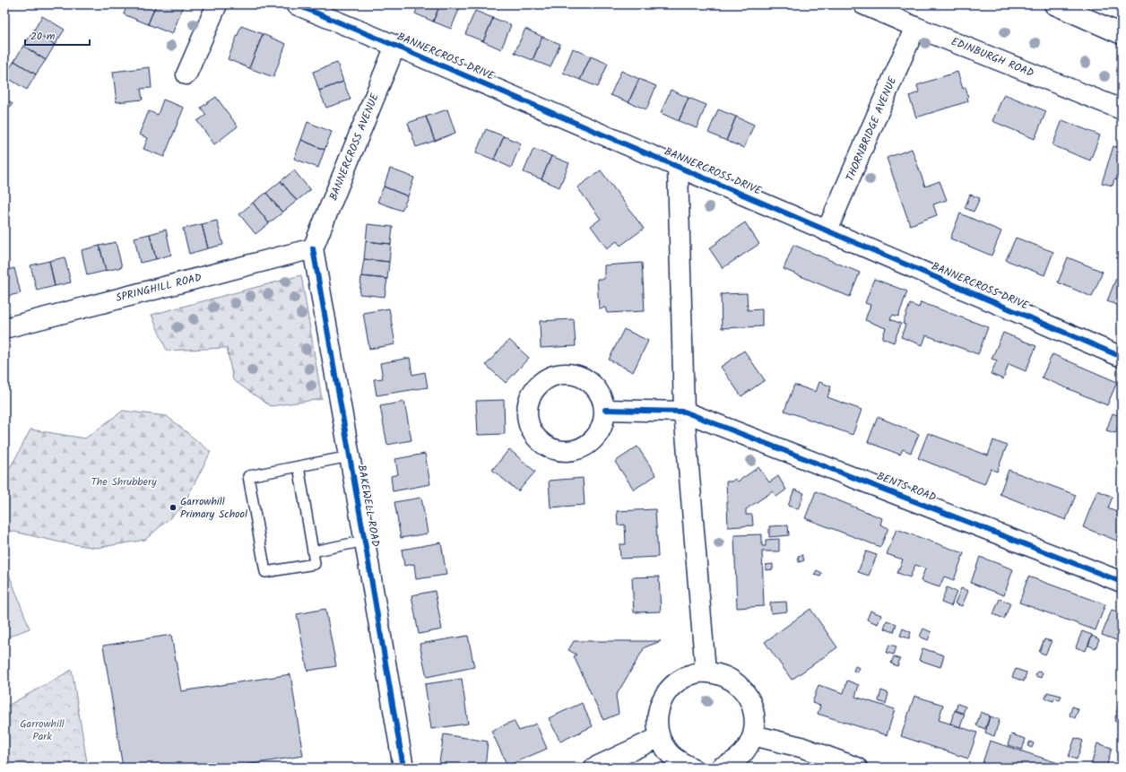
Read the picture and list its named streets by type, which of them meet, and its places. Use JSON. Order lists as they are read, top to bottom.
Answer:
{
  "streets": {
    "street": [
      "BANNERCROSS DRIVE",
      "EDINBURGH ROAD",
      "THORNBRIDGE AVENUE",
      "BANNERCROSS AVENUE",
      "SPRINGHILL ROAD",
      "BENTS ROAD",
      "BAKEWELL ROAD"
    ]
  },
  "crossings": [
    ["BANNERCROSS DRIVE", "THORNBRIDGE AVENUE"],
    ["BANNERCROSS DRIVE", "BANNERCROSS AVENUE"],
    ["EDINBURGH ROAD", "THORNBRIDGE AVENUE"],
    ["BANNERCROSS AVENUE", "SPRINGHILL ROAD"],
    ["BANNERCROSS AVENUE", "BAKEWELL ROAD"],
    ["SPRINGHILL ROAD", "BAKEWELL ROAD"]
  ],
  "parks": ["The Shrubbery", "Garrowhill Park"],
  "places": ["Garrowhill Primary School"],
  "scale_bar": "20 m"
}
